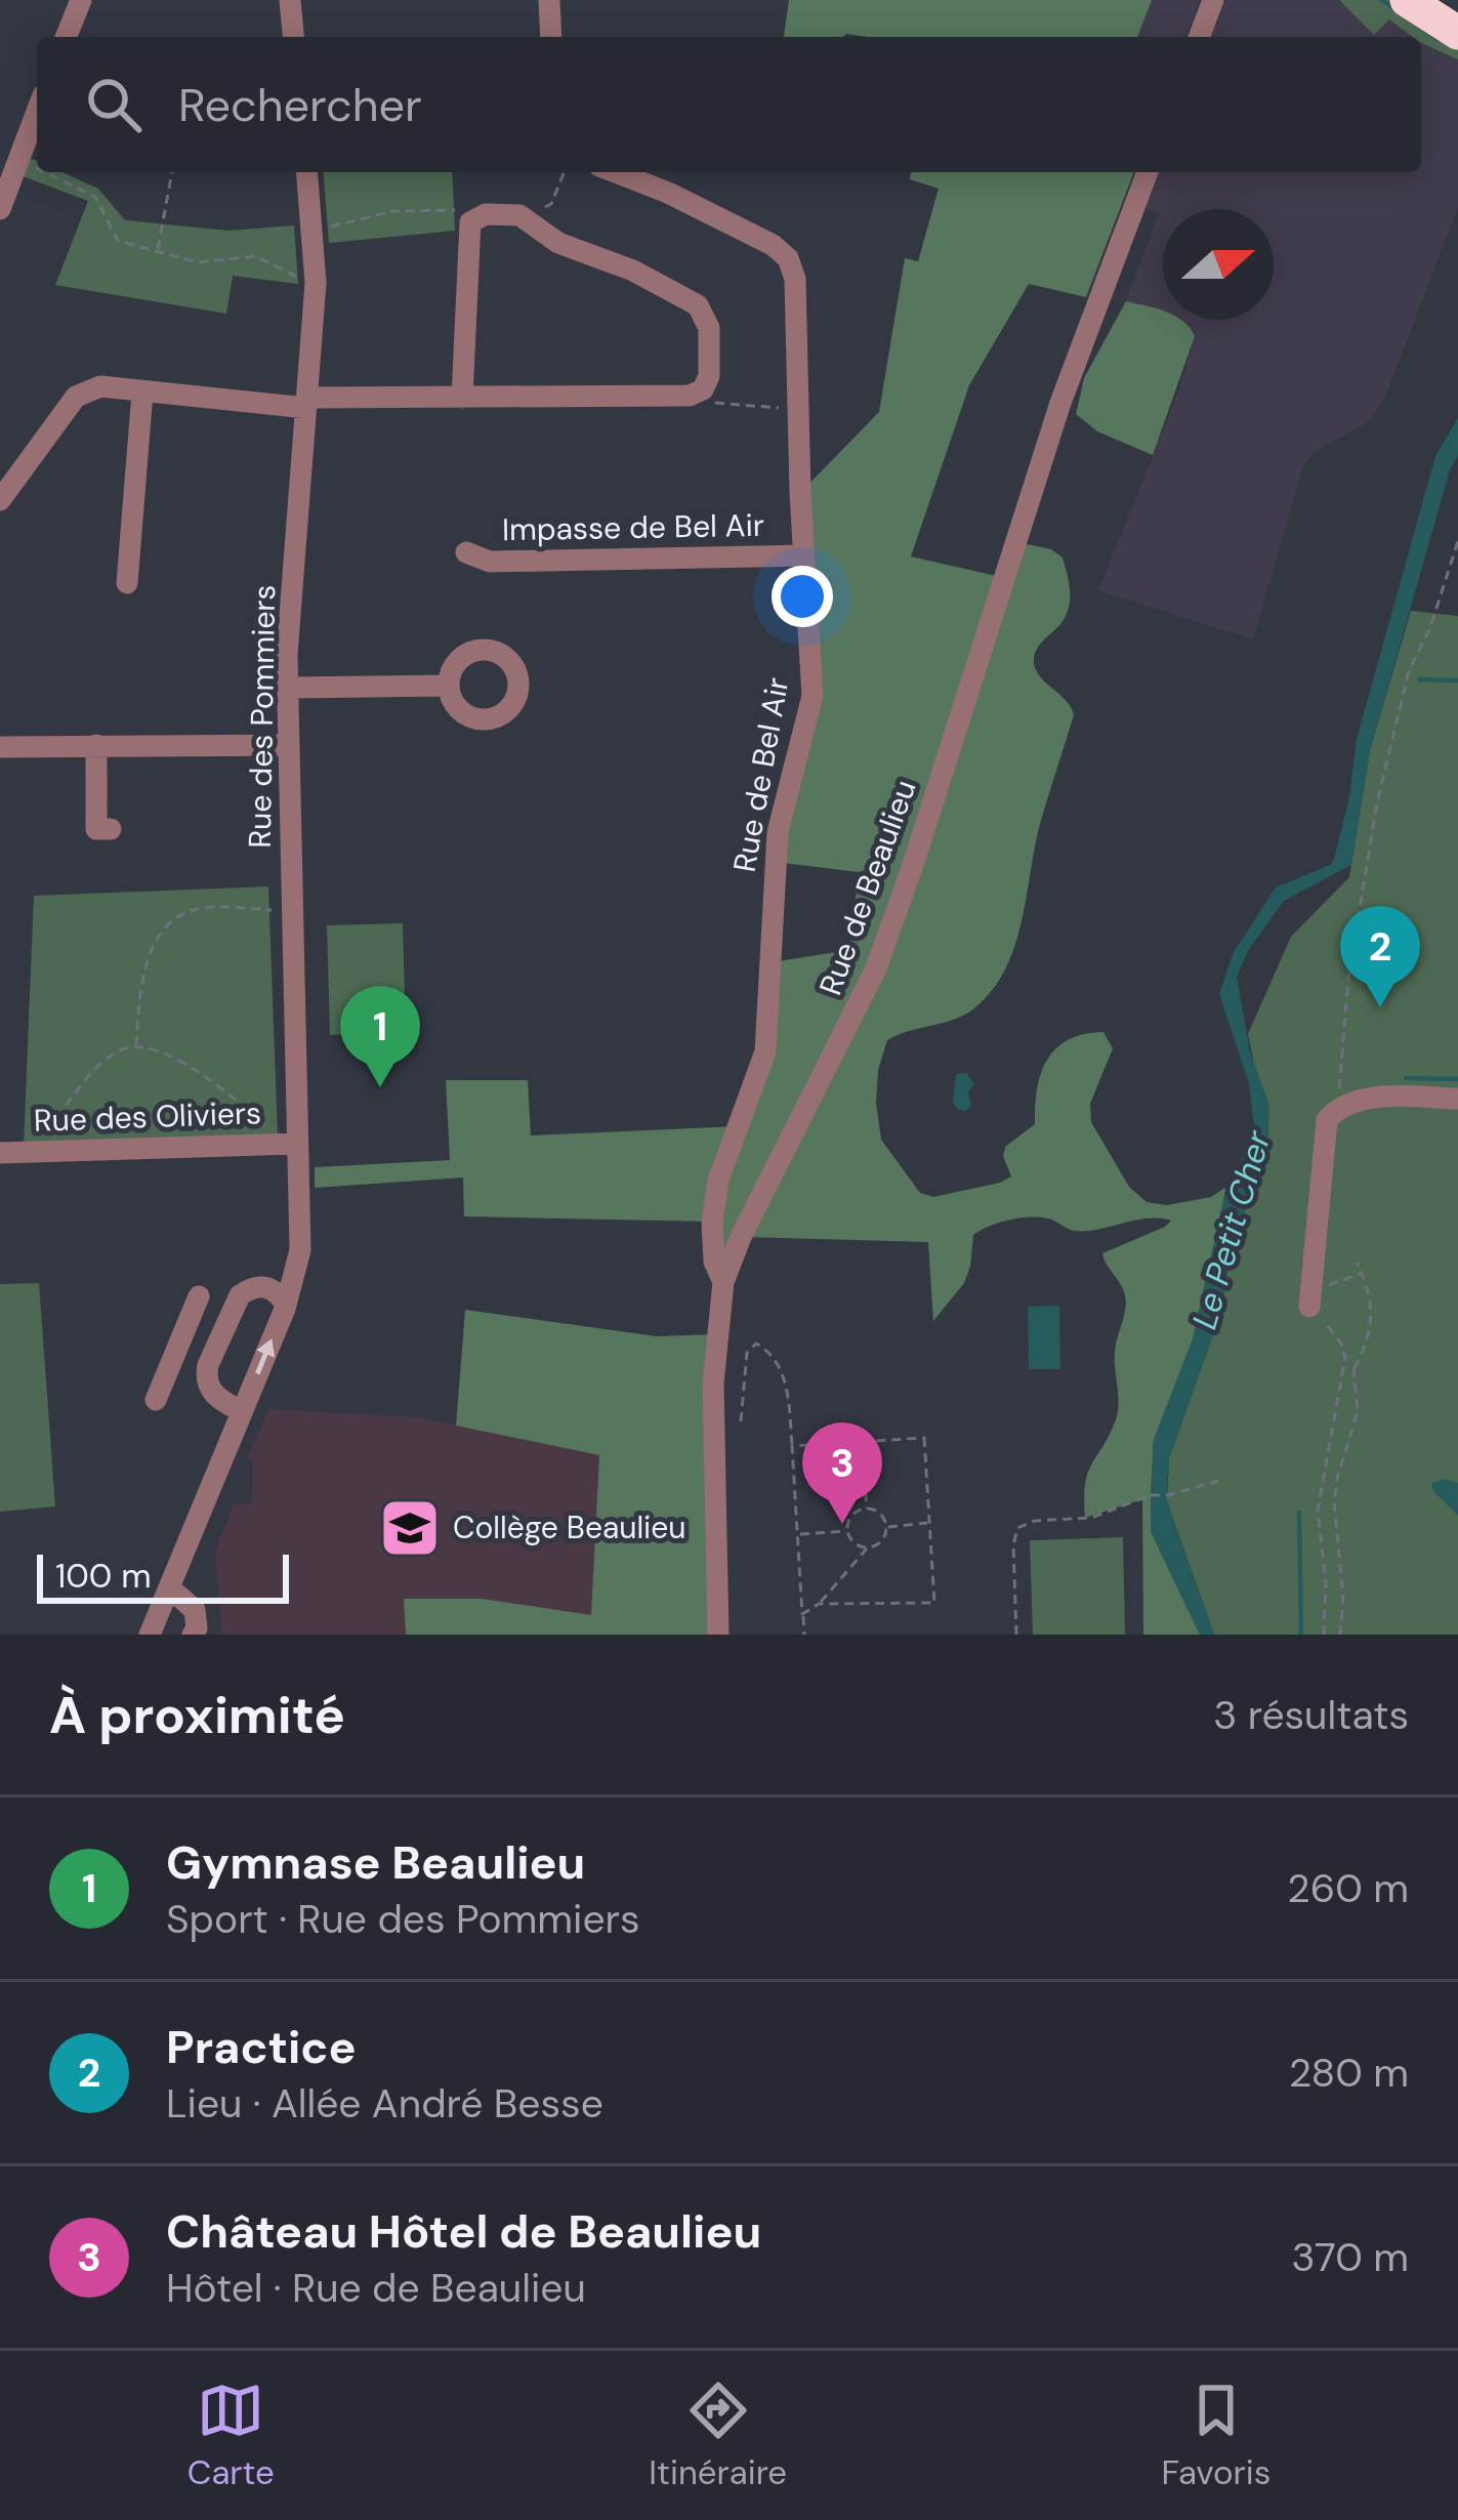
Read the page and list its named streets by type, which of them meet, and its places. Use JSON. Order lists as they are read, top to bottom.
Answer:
{
  "streets": {
    "street": [
      "Impasse de Bel Air",
      "Rue des Pommiers",
      "Rue de Bel Air",
      "Rue de Beaulieu",
      "Rue des Oliviers"
    ]
  },
  "crossings": [
    ["Impasse de Bel Air", "Rue de Bel Air"],
    ["Rue des Pommiers", "Rue des Oliviers"],
    ["Rue de Bel Air", "Rue de Beaulieu"]
  ],
  "water": ["Le Petit Cher"],
  "places": {
    "school or university": ["Collège Beaulieu"]
  },
  "scale_bar": "100 m",
  "north": "right",
  "page": {
    "search": "Rechercher",
    "pins": ["2", "1", "3"],
    "scale": "100 m",
    "heading": ["À proximité", "3 résultats"],
    "list": [
      {
        "mark": "1",
        "name": "Gymnase Beaulieu",
        "note": "Sport · Rue des Pommiers",
        "value": "260 m"
      },
      {
        "mark": "2",
        "name": "Practice",
        "note": "Lieu · Allée André Besse",
        "value": "280 m"
      },
      {
        "mark": "3",
        "name": "Château Hôtel de Beaulieu",
        "note": "Hôtel · Rue de Beaulieu",
        "value": "370 m"
      }
    ],
    "nav": ["Carte", "Itinéraire", "Favoris"]
  }
}
